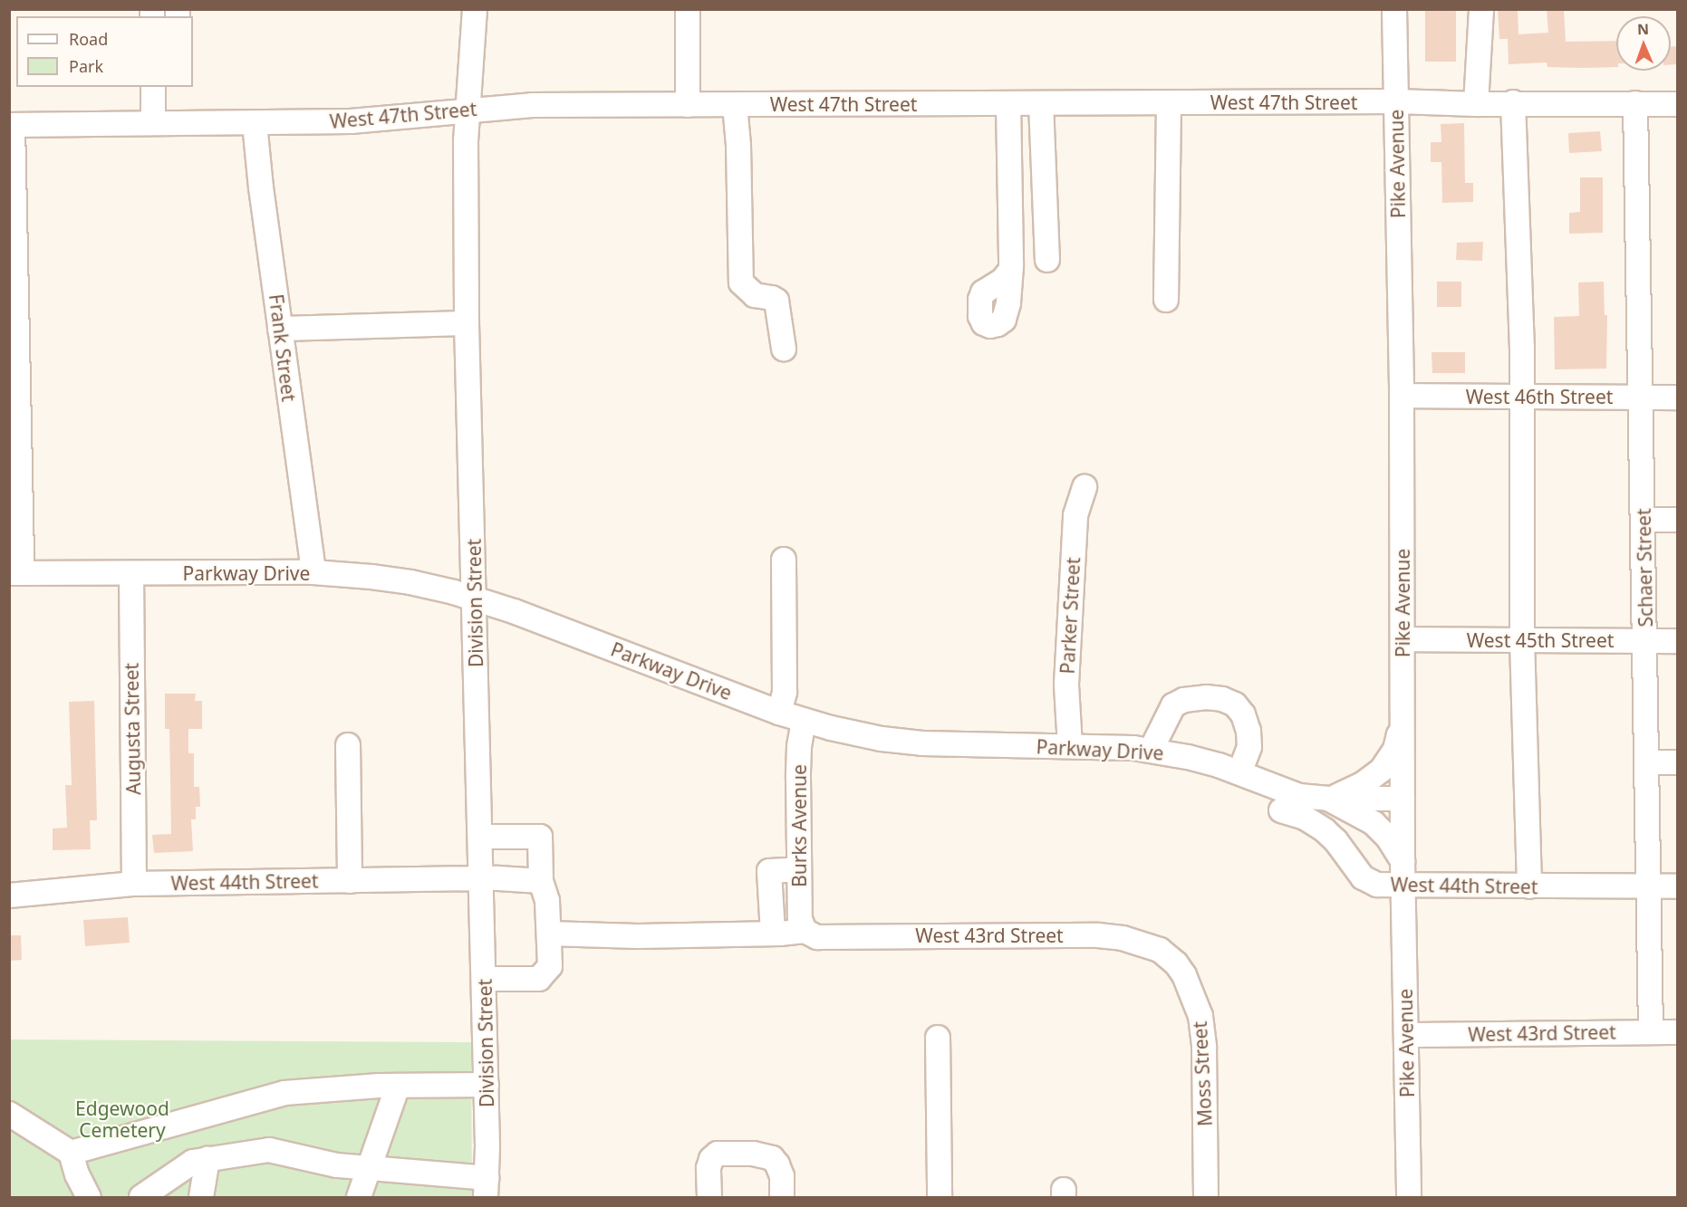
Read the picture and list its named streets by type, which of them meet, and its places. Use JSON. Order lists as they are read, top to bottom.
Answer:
{
  "streets": {
    "street": [
      "West 47th Street",
      "Pike Avenue",
      "Frank Street",
      "West 46th Street",
      "Schaer Street",
      "Parkway Drive",
      "Division Street",
      "Parker Street",
      "West 45th Street",
      "Augusta Street",
      "Burks Avenue",
      "West 44th Street",
      "West 43rd Street",
      "Moss Street"
    ]
  },
  "crossings": [
    ["West 47th Street", "Pike Avenue"],
    ["West 47th Street", "Frank Street"],
    ["West 47th Street", "Schaer Street"],
    ["West 47th Street", "Division Street"],
    ["Pike Avenue", "West 46th Street"],
    ["Pike Avenue", "Parkway Drive"],
    ["Pike Avenue", "West 45th Street"],
    ["Pike Avenue", "West 44th Street"],
    ["Pike Avenue", "West 43rd Street"],
    ["Frank Street", "Parkway Drive"],
    ["West 46th Street", "Schaer Street"],
    ["Schaer Street", "West 45th Street"],
    ["Schaer Street", "West 44th Street"],
    ["Schaer Street", "West 43rd Street"],
    ["Parkway Drive", "Division Street"],
    ["Parkway Drive", "Parker Street"],
    ["Parkway Drive", "Augusta Street"],
    ["Parkway Drive", "Burks Avenue"],
    ["Division Street", "West 44th Street"],
    ["Augusta Street", "West 44th Street"],
    ["Burks Avenue", "West 43rd Street"],
    ["West 43rd Street", "Moss Street"]
  ],
  "parks": ["Edgewood Cemetery"],
  "legend": ["Road", "Park"],
  "north": "top"
}
